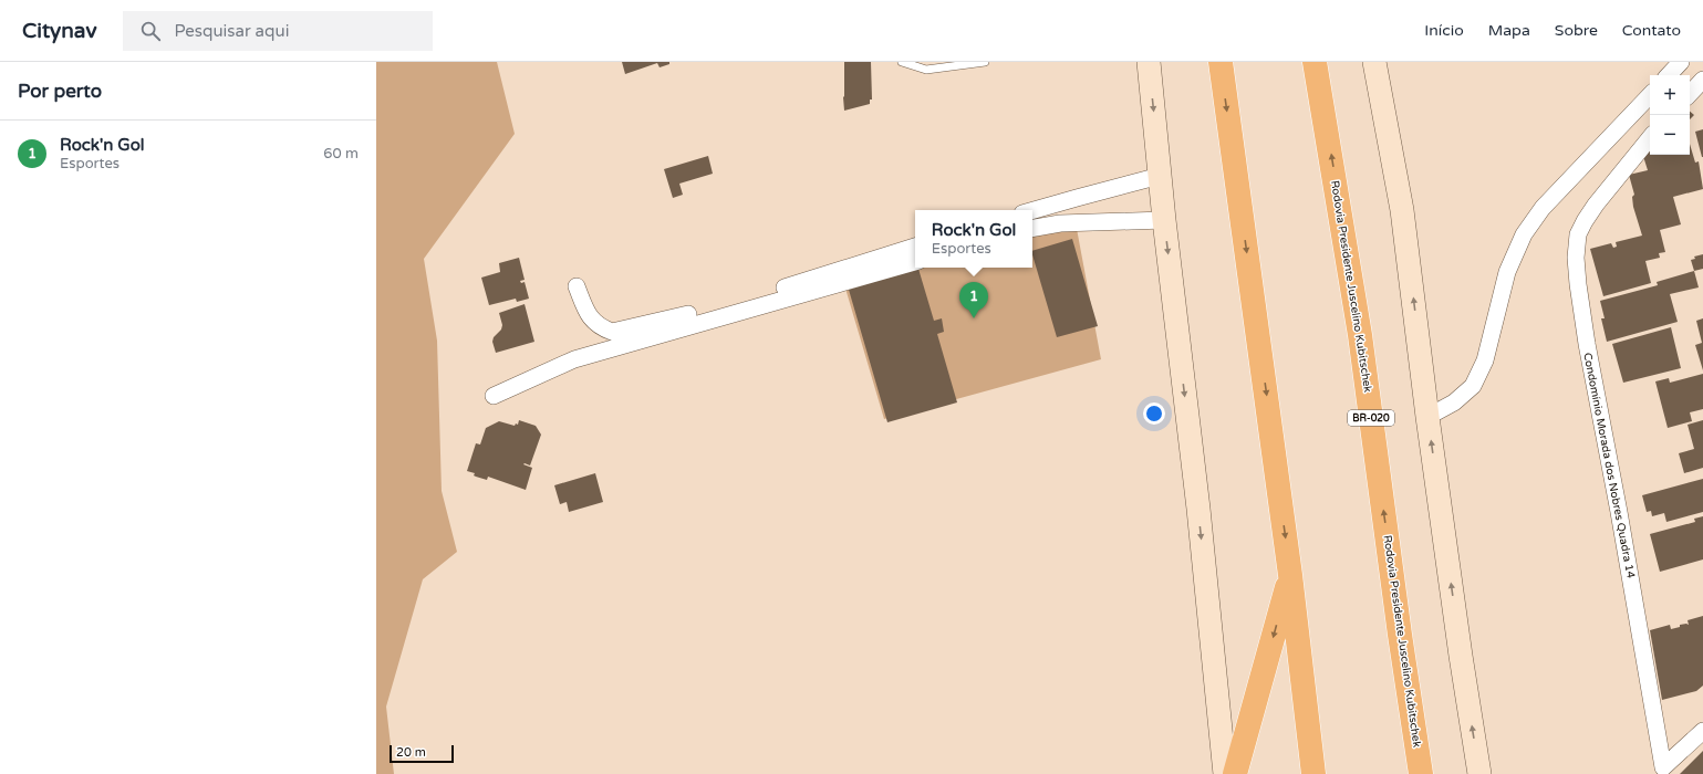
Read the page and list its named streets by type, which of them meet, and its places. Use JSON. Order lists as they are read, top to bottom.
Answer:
{
  "streets": {
    "highway": ["Rodovia Presidente Juscelino Kubitschek", "BR-020"],
    "street": ["Condomínio Morada dos Nobres Quadra 14"]
  },
  "scale_bar": "20 m",
  "page": {
    "header": "Citynav",
    "search": "Pesquisar aqui",
    "nav": [
      "Início",
      "Mapa",
      "Sobre",
      "Contato"
    ],
    "heading": "Por perto",
    "map_buttons": ["+", "−"],
    "list": [
      {
        "mark": "1",
        "name": "Rock'n Gol",
        "note": "Esportes",
        "value": "60 m"
      }
    ],
    "popup": ["Rock'n Gol", "Esportes"],
    "pins": "1",
    "scale": "20 m"
  }
}
